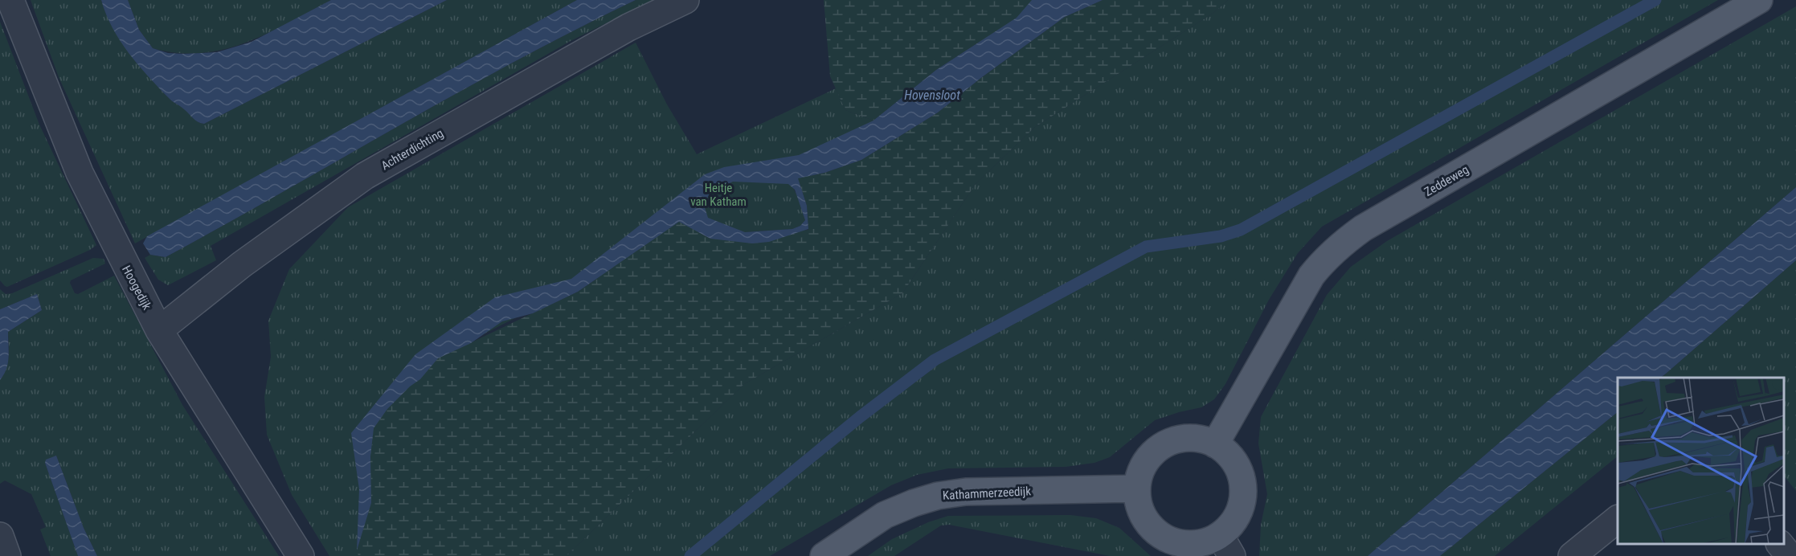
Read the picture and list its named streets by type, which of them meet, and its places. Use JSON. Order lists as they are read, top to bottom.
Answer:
{
  "streets": {
    "main road": ["Zeddeweg", "Kathammerzeedijk"],
    "street": ["Achterdichting", "Hoogedijk"]
  },
  "crossings": [
    ["Achterdichting", "Hoogedijk"],
    ["Zeddeweg", "Kathammerzeedijk"]
  ],
  "water": ["Hovensloot"],
  "parks": ["Heitje van Katham"]
}
